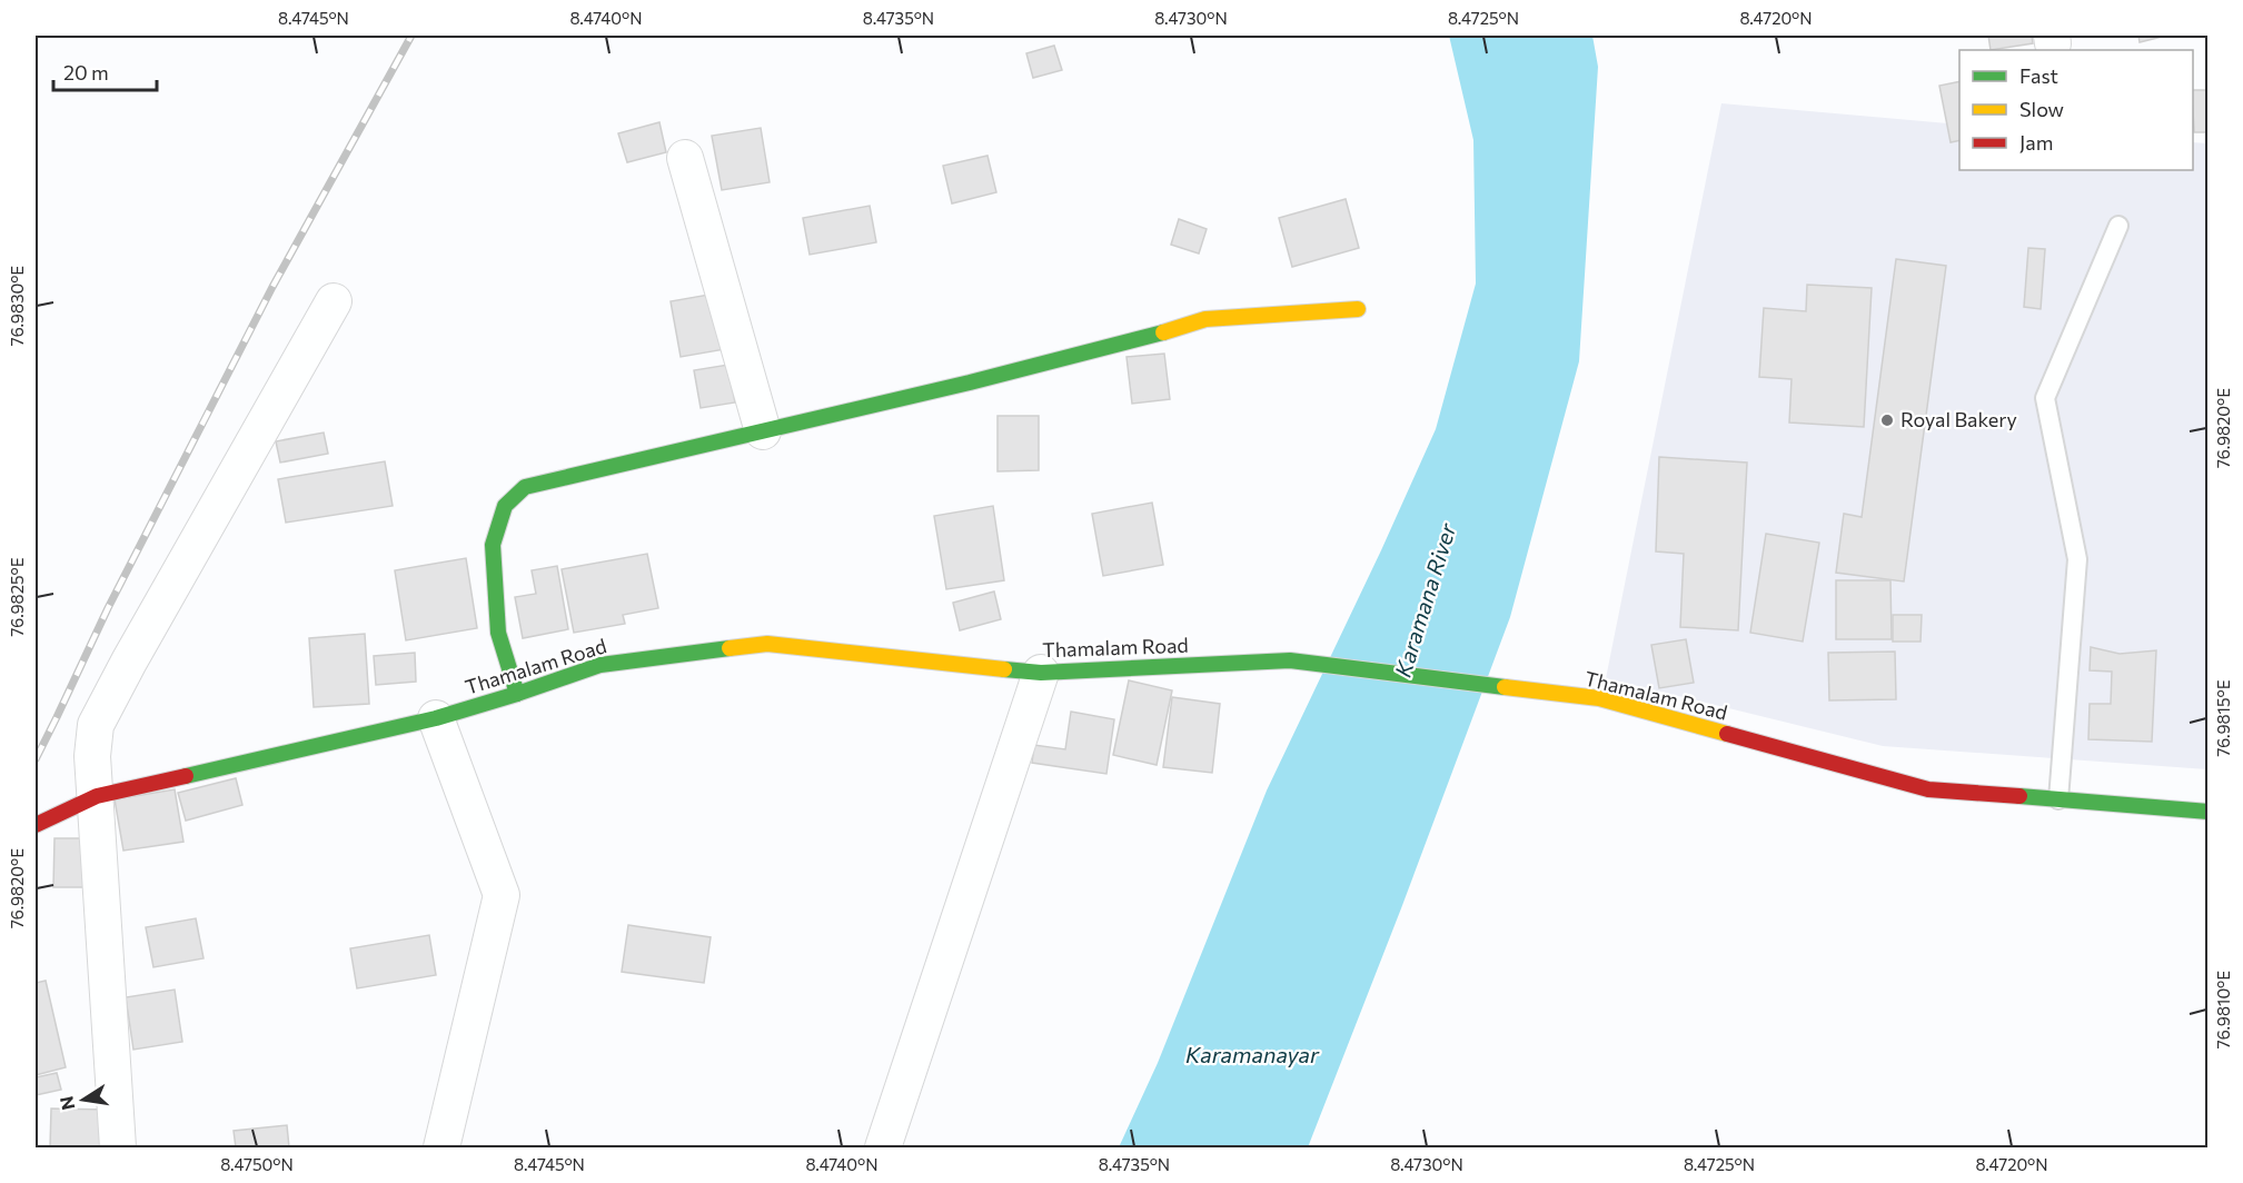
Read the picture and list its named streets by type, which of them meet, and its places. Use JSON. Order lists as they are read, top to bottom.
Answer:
{
  "streets": {
    "street": ["Thamalam Road"]
  },
  "water": ["Karamana River", "Karamanayar"],
  "places": ["Royal Bakery"],
  "legend": ["Fast", "Slow", "Jam"],
  "scale_bar": "20 m",
  "north": "left",
  "coordinates": [
    "8.4745°N",
    "8.4740°N",
    "8.4735°N",
    "8.4730°N",
    "8.4725°N",
    "8.4720°N",
    "76.9830°E",
    "76.9820°E",
    "76.9825°E",
    "76.9815°E",
    "76.9810°E",
    "8.4750°N"
  ]
}
